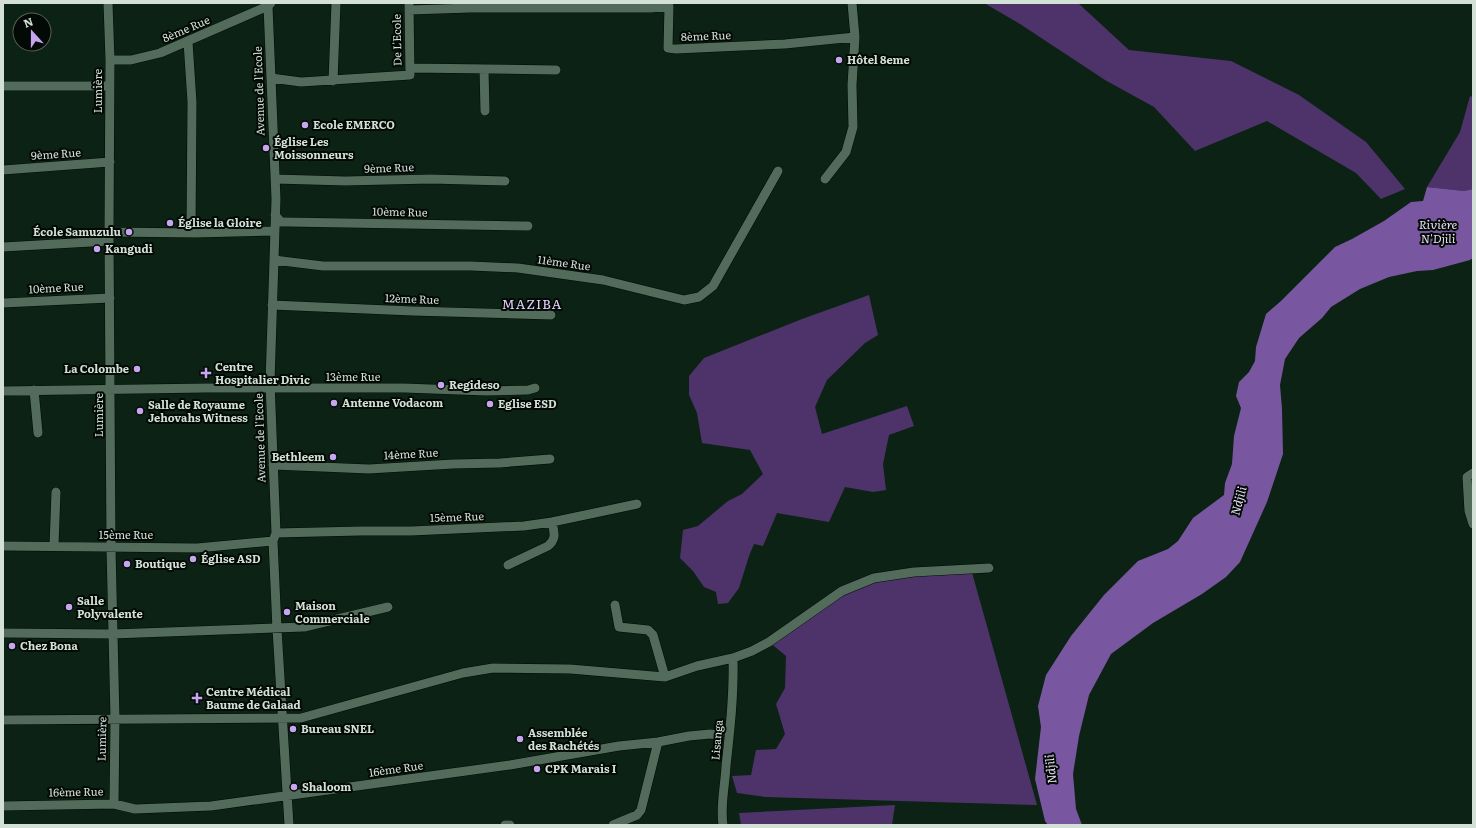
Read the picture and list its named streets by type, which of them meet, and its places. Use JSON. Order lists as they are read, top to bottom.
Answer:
{
  "streets": {
    "street": [
      "8ème Rue",
      "De L'Ecole",
      "Lumière",
      "Avenue de l'Ecole",
      "9ème Rue",
      "10ème Rue",
      "11ème Rue",
      "12ème Rue",
      "13ème Rue",
      "14ème Rue",
      "15ème Rue",
      "Lisanga",
      "16ème Rue"
    ]
  },
  "crossings": [
    ["8ème Rue", "De L'Ecole"],
    ["8ème Rue", "Lumière"],
    ["8ème Rue", "Avenue de l'Ecole"],
    ["Lumière", "9ème Rue"],
    ["Lumière", "10ème Rue"],
    ["Lumière", "13ème Rue"],
    ["Lumière", "15ème Rue"],
    ["Lumière", "16ème Rue"],
    ["Avenue de l'Ecole", "9ème Rue"],
    ["Avenue de l'Ecole", "10ème Rue"],
    ["Avenue de l'Ecole", "11ème Rue"],
    ["Avenue de l'Ecole", "12ème Rue"],
    ["Avenue de l'Ecole", "13ème Rue"],
    ["Avenue de l'Ecole", "14ème Rue"],
    ["Avenue de l'Ecole", "15ème Rue"],
    ["Avenue de l'Ecole", "16ème Rue"]
  ],
  "districts": ["MAZIBA"],
  "water": ["Rivière N'Djili", "Ndjili"],
  "places": {
    "other": [
      "Hôtel 8eme",
      "Ecole EMERCO",
      "Église Les Moissonneurs",
      "Église la Gloire",
      "École Samuzulu",
      "Kangudi",
      "La Colombe",
      "Regideso",
      "Antenne Vodacom",
      "Eglise ESD",
      "Salle de Royaume Jehovahs Witness",
      "Bethleem",
      "Église ASD",
      "Boutique",
      "Salle Polyvalente",
      "Maison Commerciale",
      "Chez Bona",
      "Bureau SNEL",
      "Assemblée des Rachétés",
      "CPK Marais I",
      "Shaloom"
    ],
    "health": ["Centre Hospitalier Divic", "Centre Médical Baume de Galaad"]
  },
  "north": "top"
}
